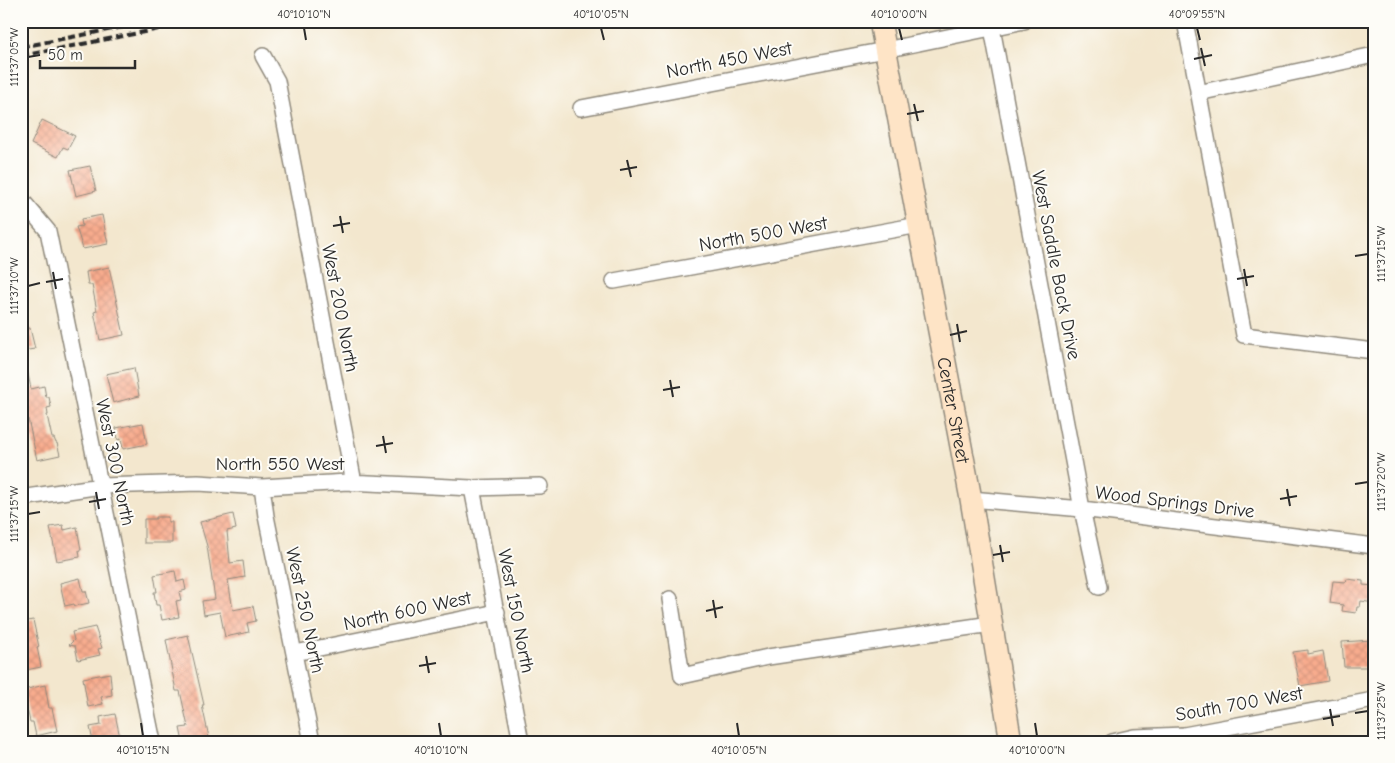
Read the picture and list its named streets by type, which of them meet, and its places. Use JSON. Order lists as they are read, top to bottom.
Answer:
{
  "streets": {
    "street": [
      "North 450 West",
      "North 500 West",
      "West Saddle Back Drive",
      "West 200 North",
      "Center Street",
      "West 300 North",
      "North 550 West",
      "Wood Springs Drive",
      "West 250 North",
      "North 600 West",
      "West 150 North",
      "South 700 West"
    ]
  },
  "crossings": [
    ["North 450 West", "West Saddle Back Drive"],
    ["North 450 West", "Center Street"],
    ["North 500 West", "Center Street"],
    ["West Saddle Back Drive", "Wood Springs Drive"],
    ["West 200 North", "North 550 West"],
    ["Center Street", "Wood Springs Drive"],
    ["West 300 North", "North 550 West"],
    ["North 550 West", "West 250 North"],
    ["North 550 West", "West 150 North"],
    ["West 250 North", "North 600 West"],
    ["North 600 West", "West 150 North"]
  ],
  "scale_bar": "50 m",
  "coordinates": [
    "40°10'10\"N",
    "40°10'05\"N",
    "40°10'00\"N",
    "40°09'55\"N",
    "111°37'05\"W",
    "111°37'15\"W",
    "111°37'10\"W",
    "111°37'20\"W",
    "111°37'25\"W",
    "40°10'15\"N"
  ]
}
